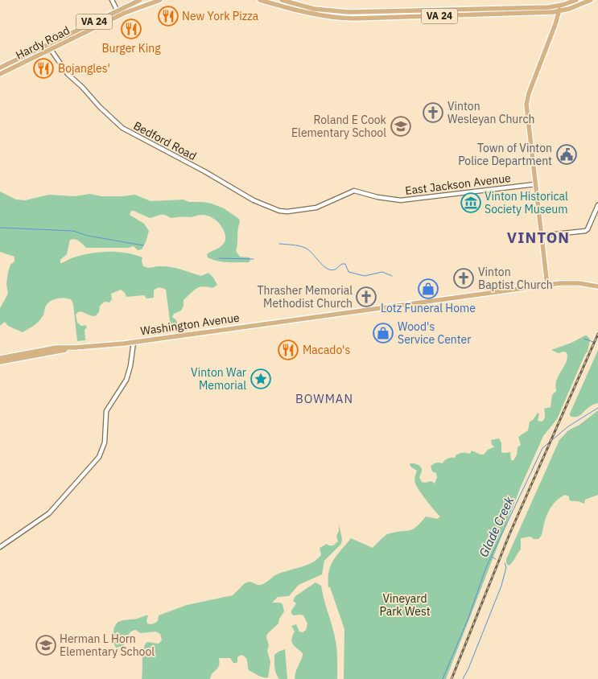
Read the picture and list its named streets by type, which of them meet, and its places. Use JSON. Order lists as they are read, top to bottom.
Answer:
{
  "streets": {
    "main road": ["VA 24", "Hardy Road", "Washington Avenue"],
    "street": ["Bedford Road", "East Jackson Avenue"]
  },
  "crossings": [
    ["Hardy Road", "Bedford Road"],
    ["Bedford Road", "East Jackson Avenue"]
  ],
  "districts": ["VINTON", "BOWMAN"],
  "water": ["Glade Creek"],
  "parks": ["Vineyard Park West"],
  "places": {
    "restaurant": [
      "New York Pizza",
      "Burger King",
      "Bojangles'",
      "Macado's"
    ],
    "church": ["Vinton Wesleyan Church", "Vinton Baptist Church", "Thrasher Memorial Methodist Church"],
    "school or university": ["Roland E Cook Elementary School", "Herman L Horn Elementary School"],
    "public building": ["Town of Vinton Police Department"],
    "museum": ["Vinton Historical Society Museum"],
    "shop": ["Lotz Funeral Home", "Wood's Service Center"],
    "place": ["Vinton War Memorial"]
  }
}
